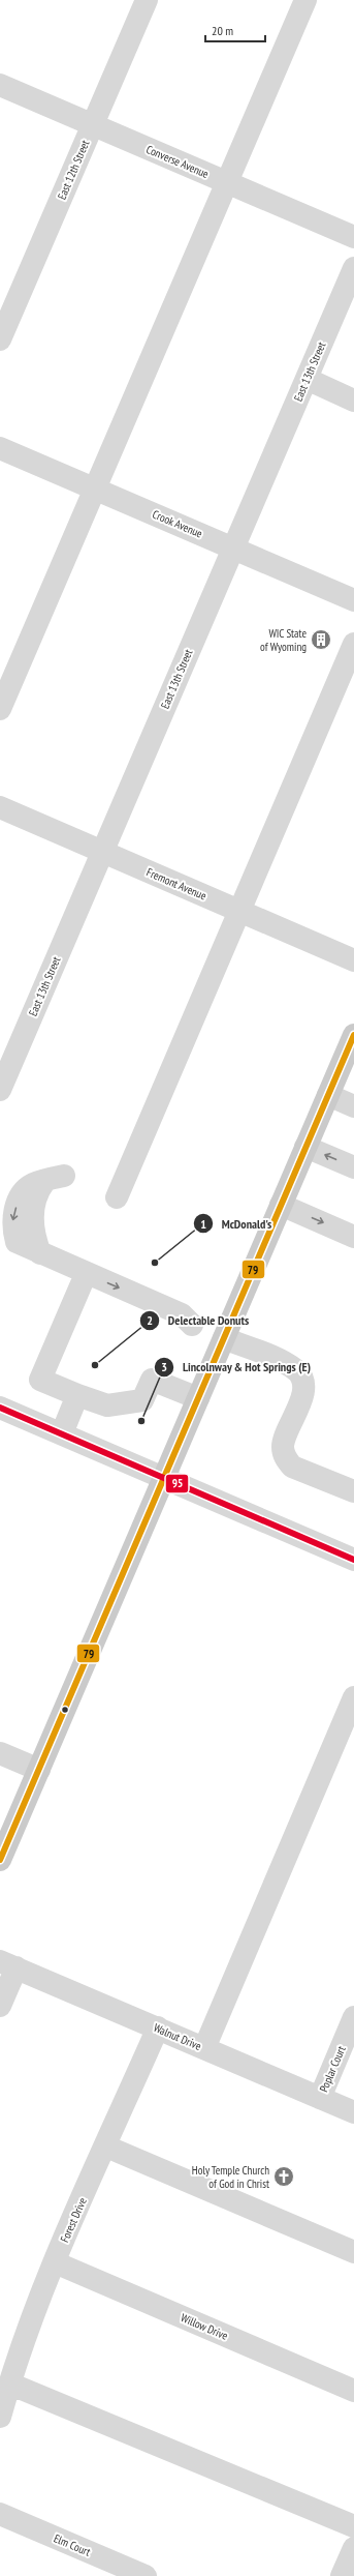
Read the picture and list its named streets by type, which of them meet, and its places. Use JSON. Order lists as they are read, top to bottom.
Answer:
{
  "streets": {
    "street": [
      "Converse Avenue",
      "East 12th Street",
      "East 13th Street",
      "Crook Avenue",
      "Fremont Avenue",
      "Walnut Drive",
      "Poplar Court",
      "Forest Drive",
      "Willow Drive",
      "Elm Court"
    ]
  },
  "crossings": [
    ["Converse Avenue", "East 12th Street"],
    ["East 13th Street", "Crook Avenue"],
    ["East 13th Street", "Fremont Avenue"],
    ["Walnut Drive", "Poplar Court"],
    ["Walnut Drive", "Forest Drive"],
    ["Forest Drive", "Willow Drive"]
  ],
  "places": {
    "building": ["WIC State of Wyoming"],
    "other": ["McDonald's", "Delectable Donuts", "Lincolnway & Hot Springs (E)"],
    "church": ["Holy Temple Church of God in Christ"]
  },
  "lines": ["transit line 79", "transit line 95"],
  "scale_bar": "20 m"
}
